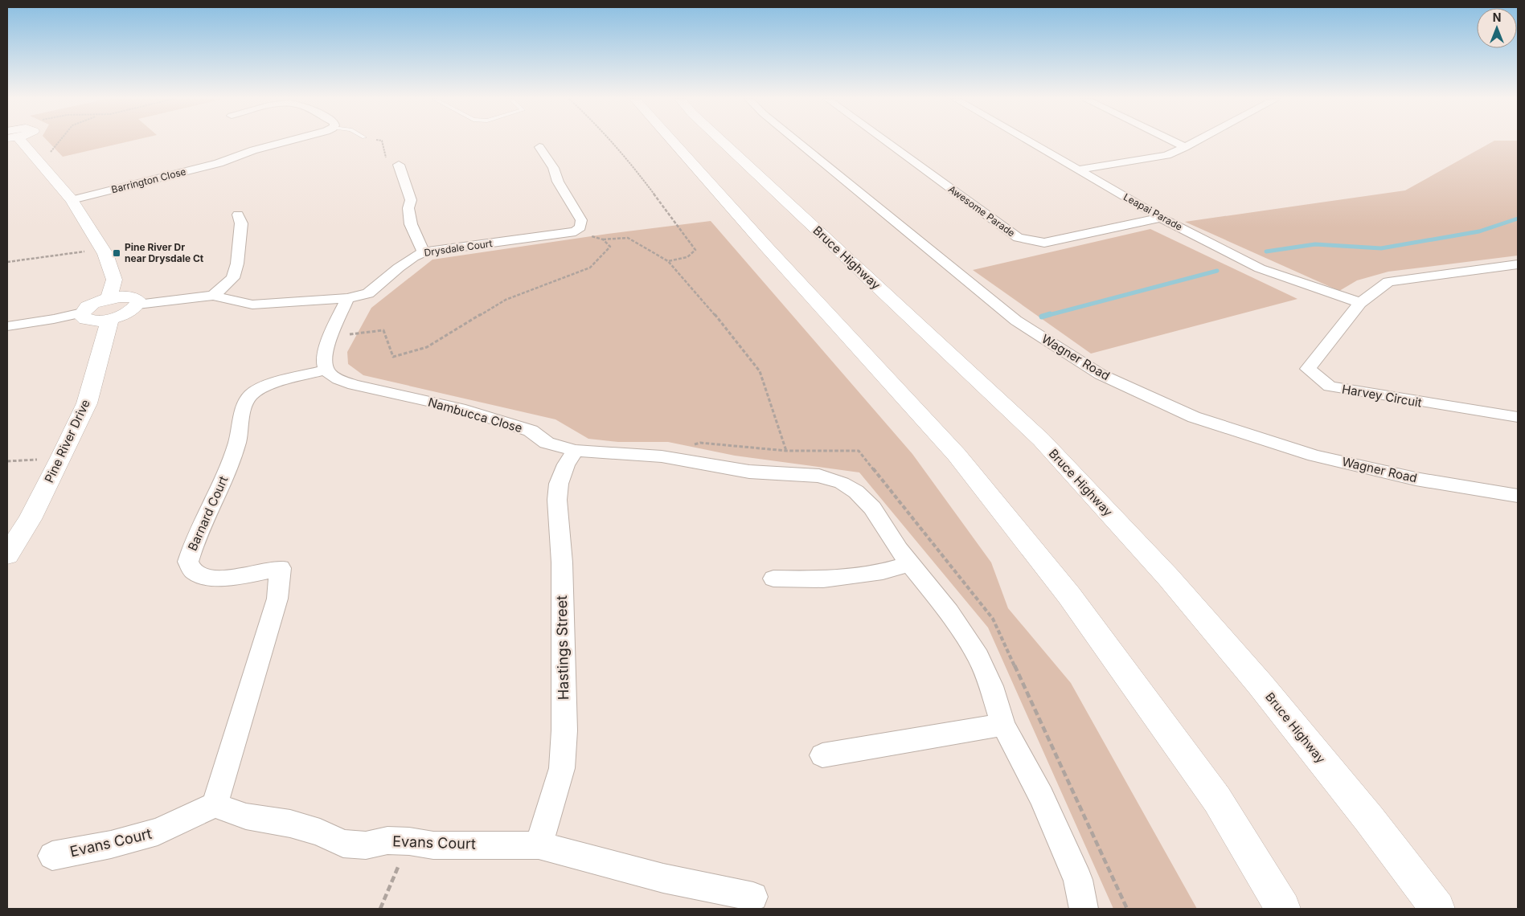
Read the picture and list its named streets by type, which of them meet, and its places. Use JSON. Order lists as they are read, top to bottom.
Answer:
{
  "streets": {
    "main road": ["Bruce Highway", "Pine River Drive"],
    "street": [
      "Barrington Close",
      "Awesome Parade",
      "Leapai Parade",
      "Drysdale Court",
      "Wagner Road",
      "Harvey Circuit",
      "Nambucca Close",
      "Barnard Court",
      "Hastings Street",
      "Evans Court"
    ]
  },
  "crossings": [
    ["Awesome Parade", "Leapai Parade"],
    ["Leapai Parade", "Harvey Circuit"],
    ["Nambucca Close", "Barnard Court"],
    ["Nambucca Close", "Hastings Street"],
    ["Barnard Court", "Evans Court"],
    ["Hastings Street", "Evans Court"]
  ],
  "places": {
    "transit": ["Pine River Dr near Drysdale Ct"]
  },
  "north": "top"
}
